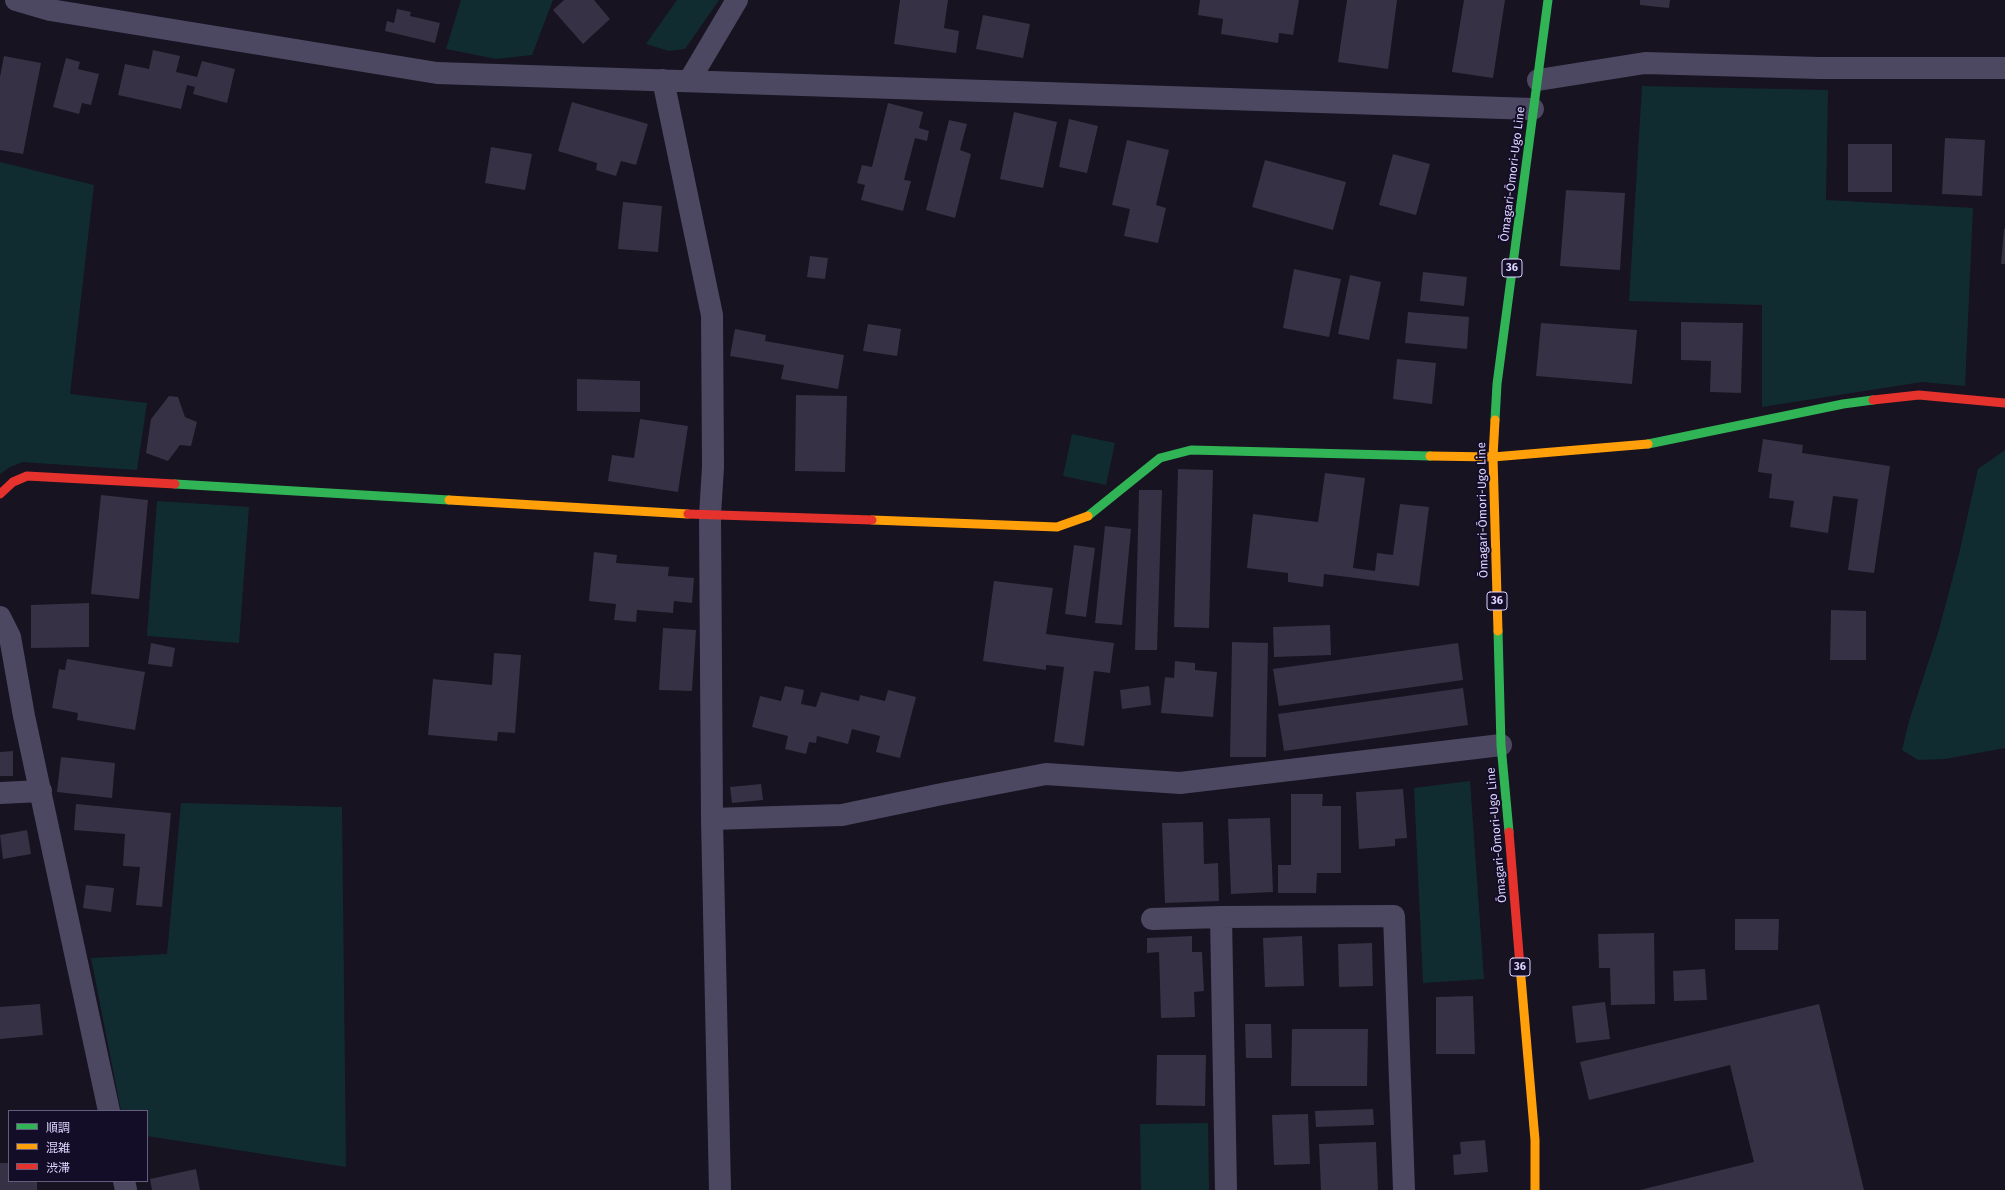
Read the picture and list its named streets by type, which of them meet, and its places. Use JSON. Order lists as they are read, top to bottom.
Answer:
{
  "streets": {
    "street": ["Ōmagari-Ōmori-Ugo Line", "36"]
  },
  "legend": ["順調", "混雑", "渋滞"]
}
